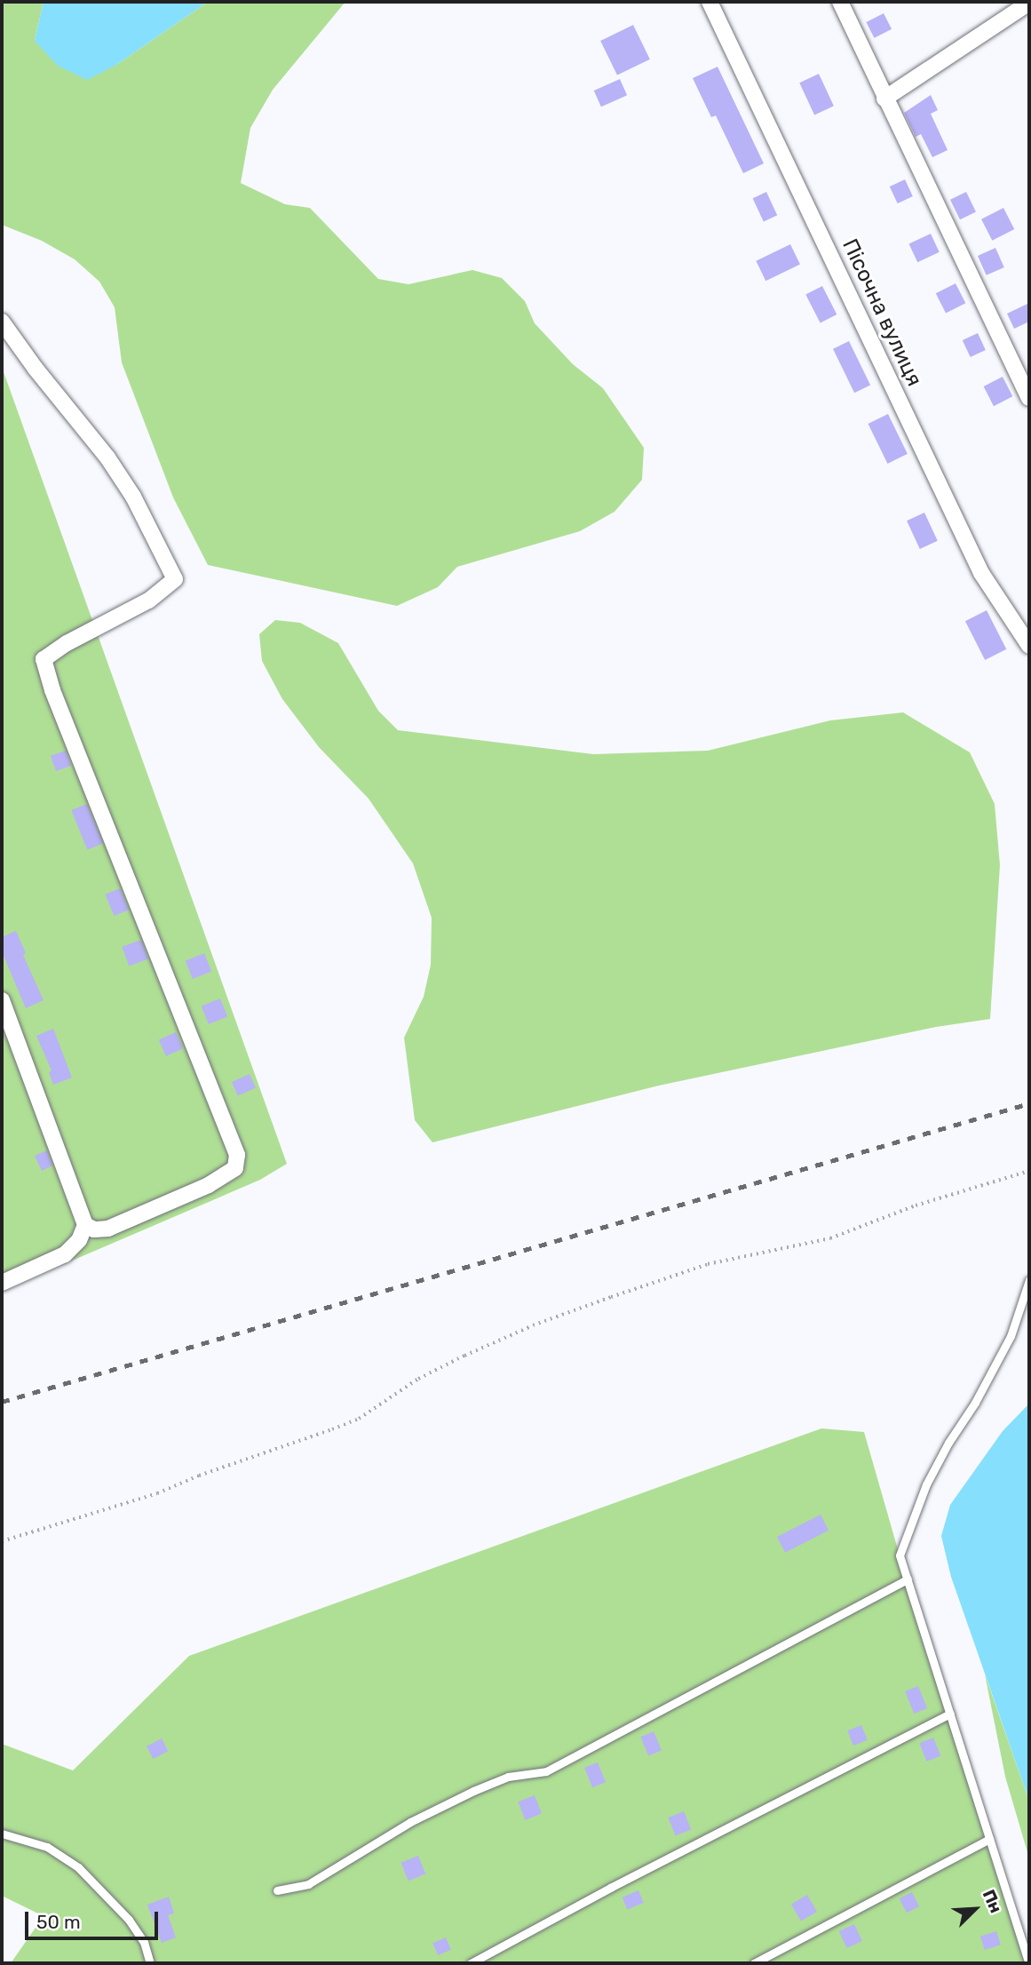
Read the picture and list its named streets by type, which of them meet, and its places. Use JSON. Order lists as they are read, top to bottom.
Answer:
{
  "streets": {
    "street": ["Пісочна вулиця"]
  },
  "scale_bar": "50 m",
  "north": "top right"
}
